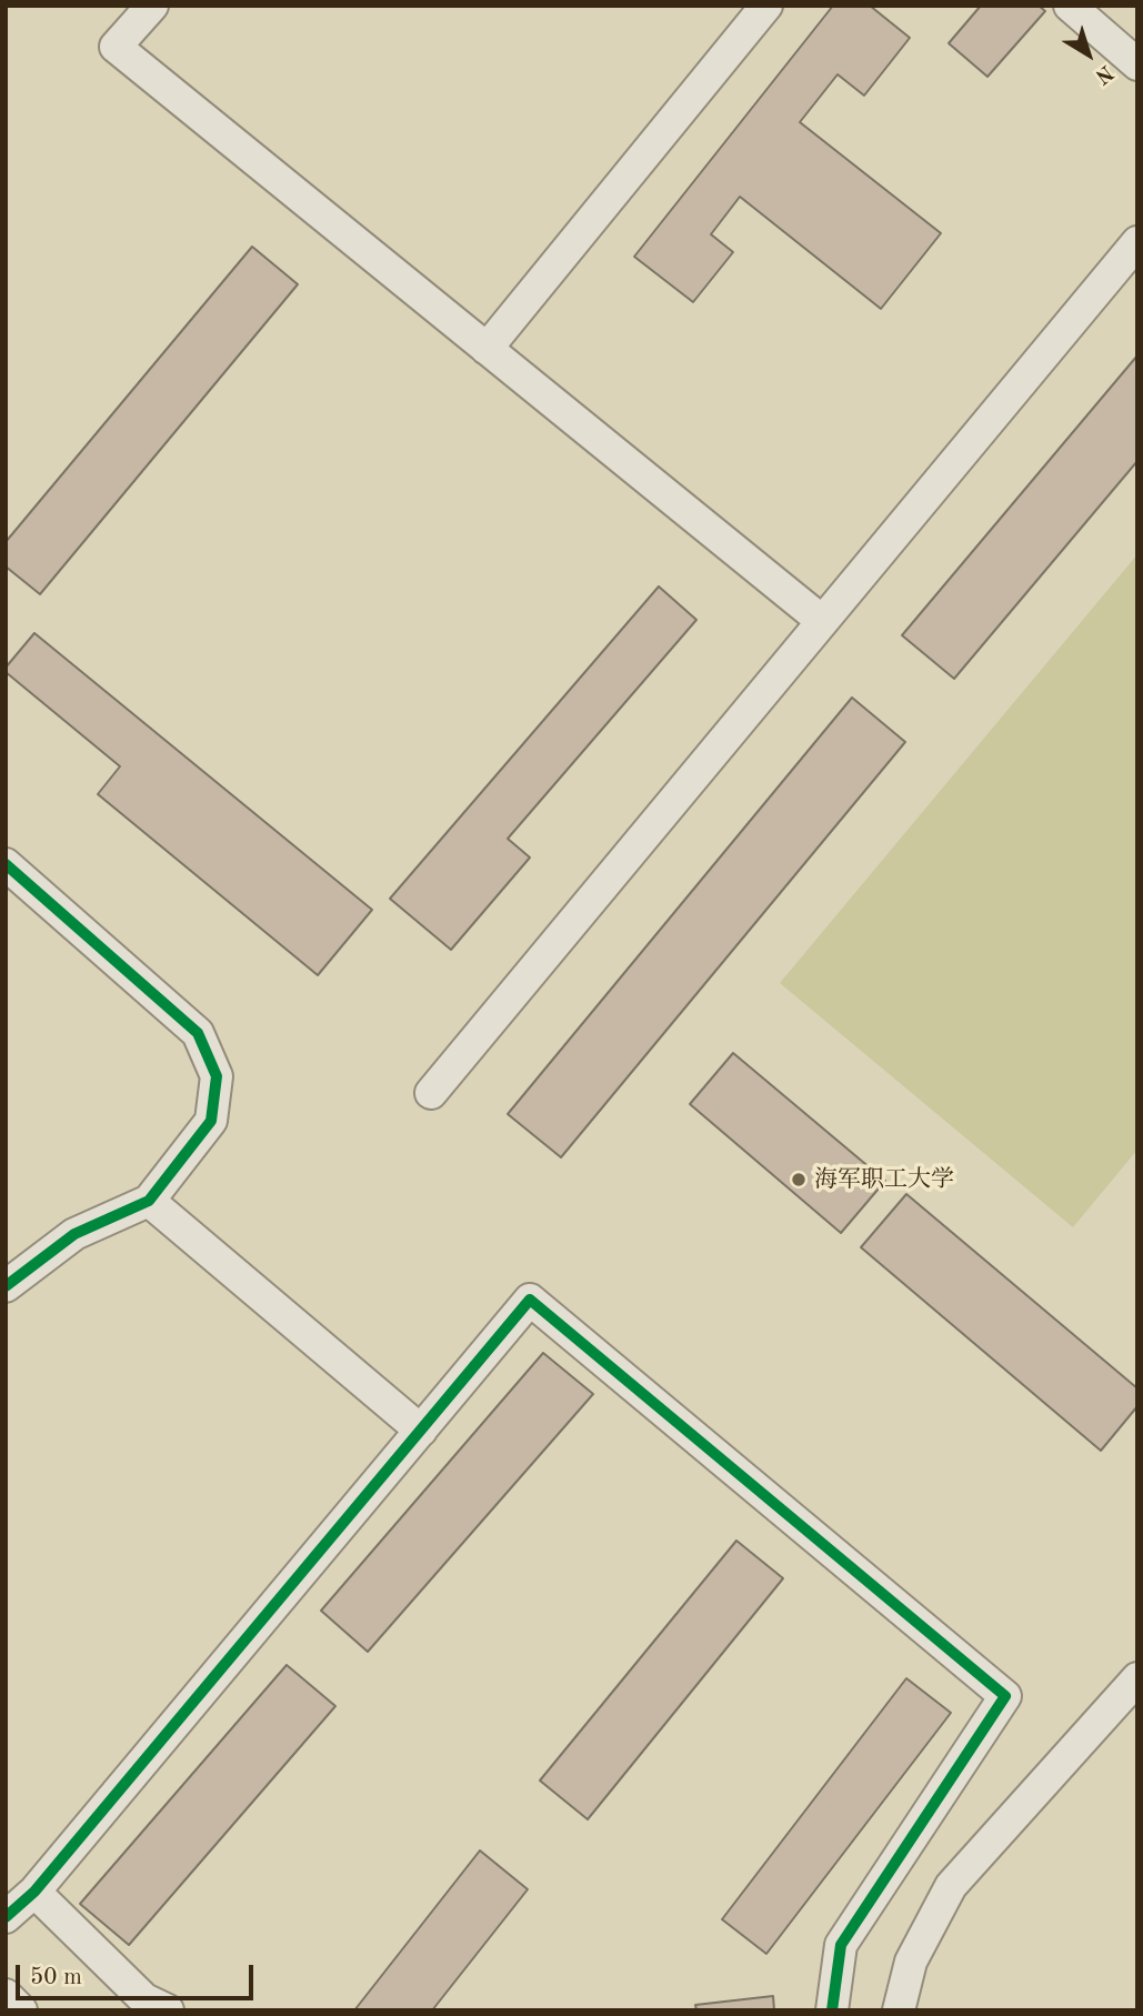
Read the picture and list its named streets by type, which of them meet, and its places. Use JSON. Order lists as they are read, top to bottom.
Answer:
{
  "places": ["海军职工大学"],
  "scale_bar": "50 m",
  "north": "bottom right"
}
